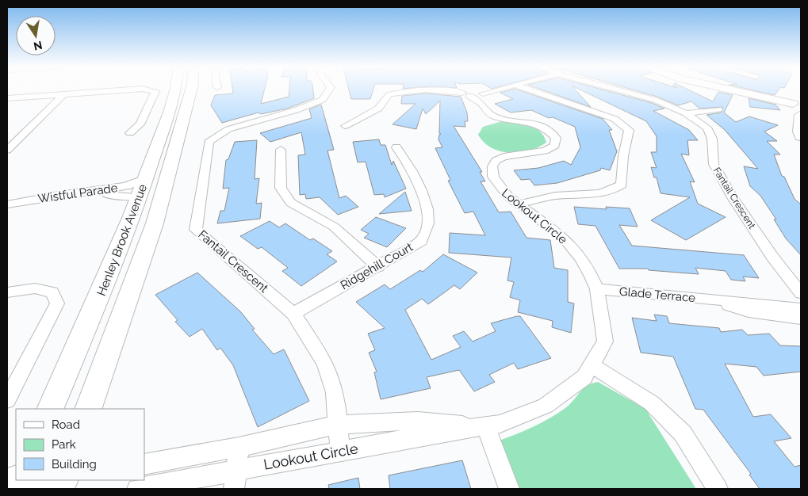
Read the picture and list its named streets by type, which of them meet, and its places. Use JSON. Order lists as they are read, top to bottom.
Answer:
{
  "streets": {
    "main road": ["Henley Brook Avenue"],
    "street": [
      "Wistful Parade",
      "Fantail Crescent",
      "Lookout Circle",
      "Ridgehill Court",
      "Glade Terrace"
    ]
  },
  "crossings": [
    ["Wistful Parade", "Henley Brook Avenue"],
    ["Fantail Crescent", "Lookout Circle"],
    ["Fantail Crescent", "Ridgehill Court"],
    ["Lookout Circle", "Glade Terrace"]
  ],
  "legend": ["Road", "Park", "Building"],
  "north": "bottom"
}
